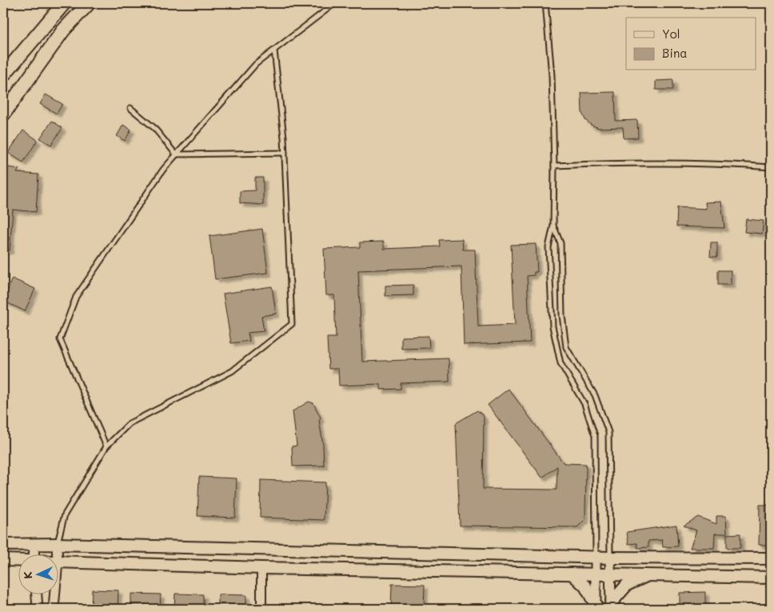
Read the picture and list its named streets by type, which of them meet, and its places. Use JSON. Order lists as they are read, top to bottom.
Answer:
{
  "legend": ["Yol", "Bina"],
  "north": "left"
}
